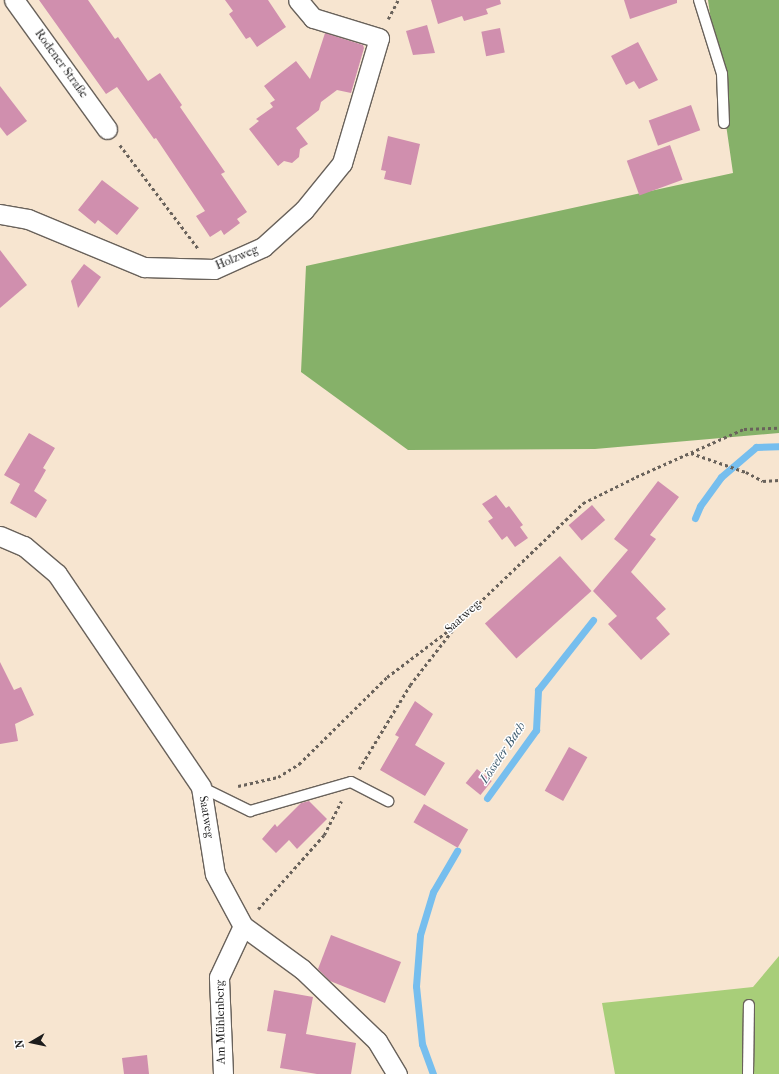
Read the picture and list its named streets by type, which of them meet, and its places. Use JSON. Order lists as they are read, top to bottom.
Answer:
{
  "streets": {
    "street": [
      "Rodener Straße",
      "Holzweg",
      "Saatweg",
      "Am Mühlenberg"
    ]
  },
  "crossings": [
    ["Saatweg", "Am Mühlenberg"]
  ],
  "water": ["Lösseler Bach"],
  "north": "left"
}
